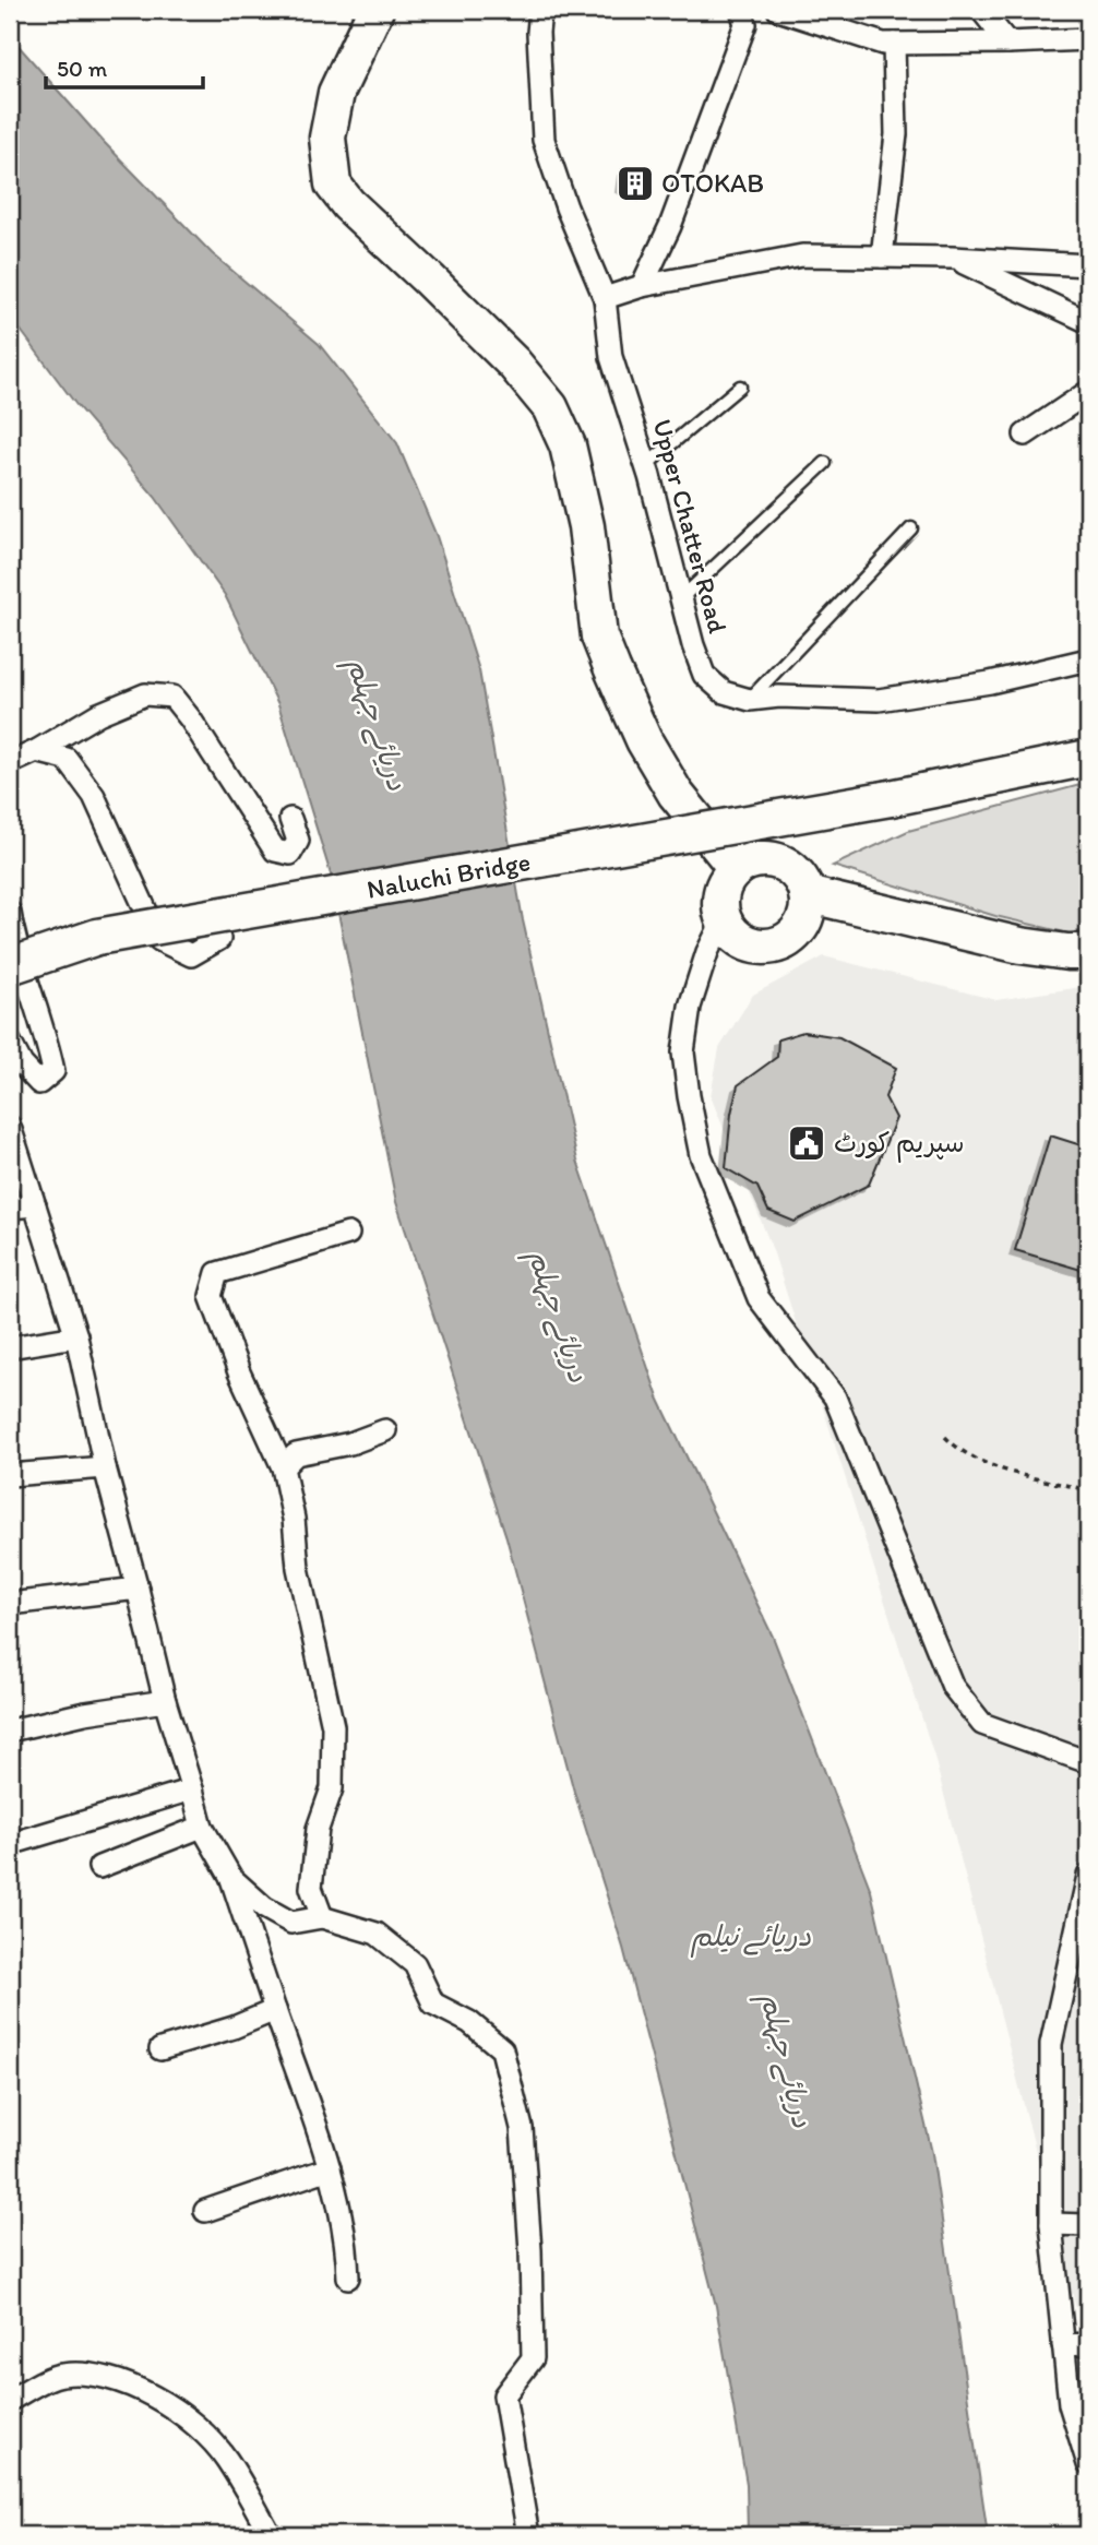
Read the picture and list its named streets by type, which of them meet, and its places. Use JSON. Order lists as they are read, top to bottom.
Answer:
{
  "streets": {
    "highway": ["Naluchi Bridge"],
    "street": ["Upper Chatter Road"]
  },
  "water": ["دریائے جہلم", "دریائے نیلم"],
  "places": {
    "building": ["OTOKAB"],
    "public building": ["سپریم کورٹ"]
  },
  "scale_bar": "50 m"
}
